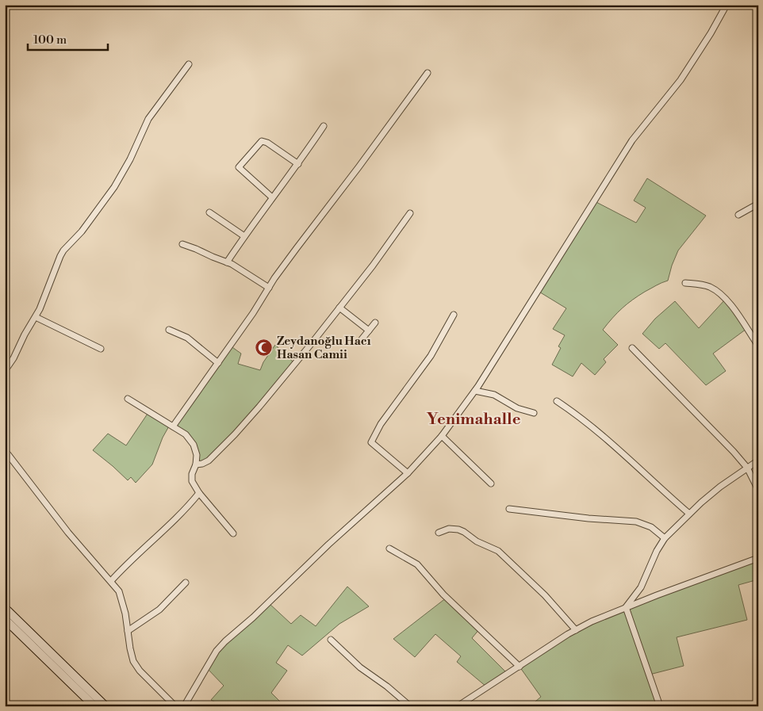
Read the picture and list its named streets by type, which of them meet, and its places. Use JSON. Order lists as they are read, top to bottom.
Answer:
{
  "districts": ["Yenimahalle"],
  "places": {
    "mosque": ["Zeydanoğlu Hacı Hasan Camii"]
  },
  "scale_bar": "100 m"
}
